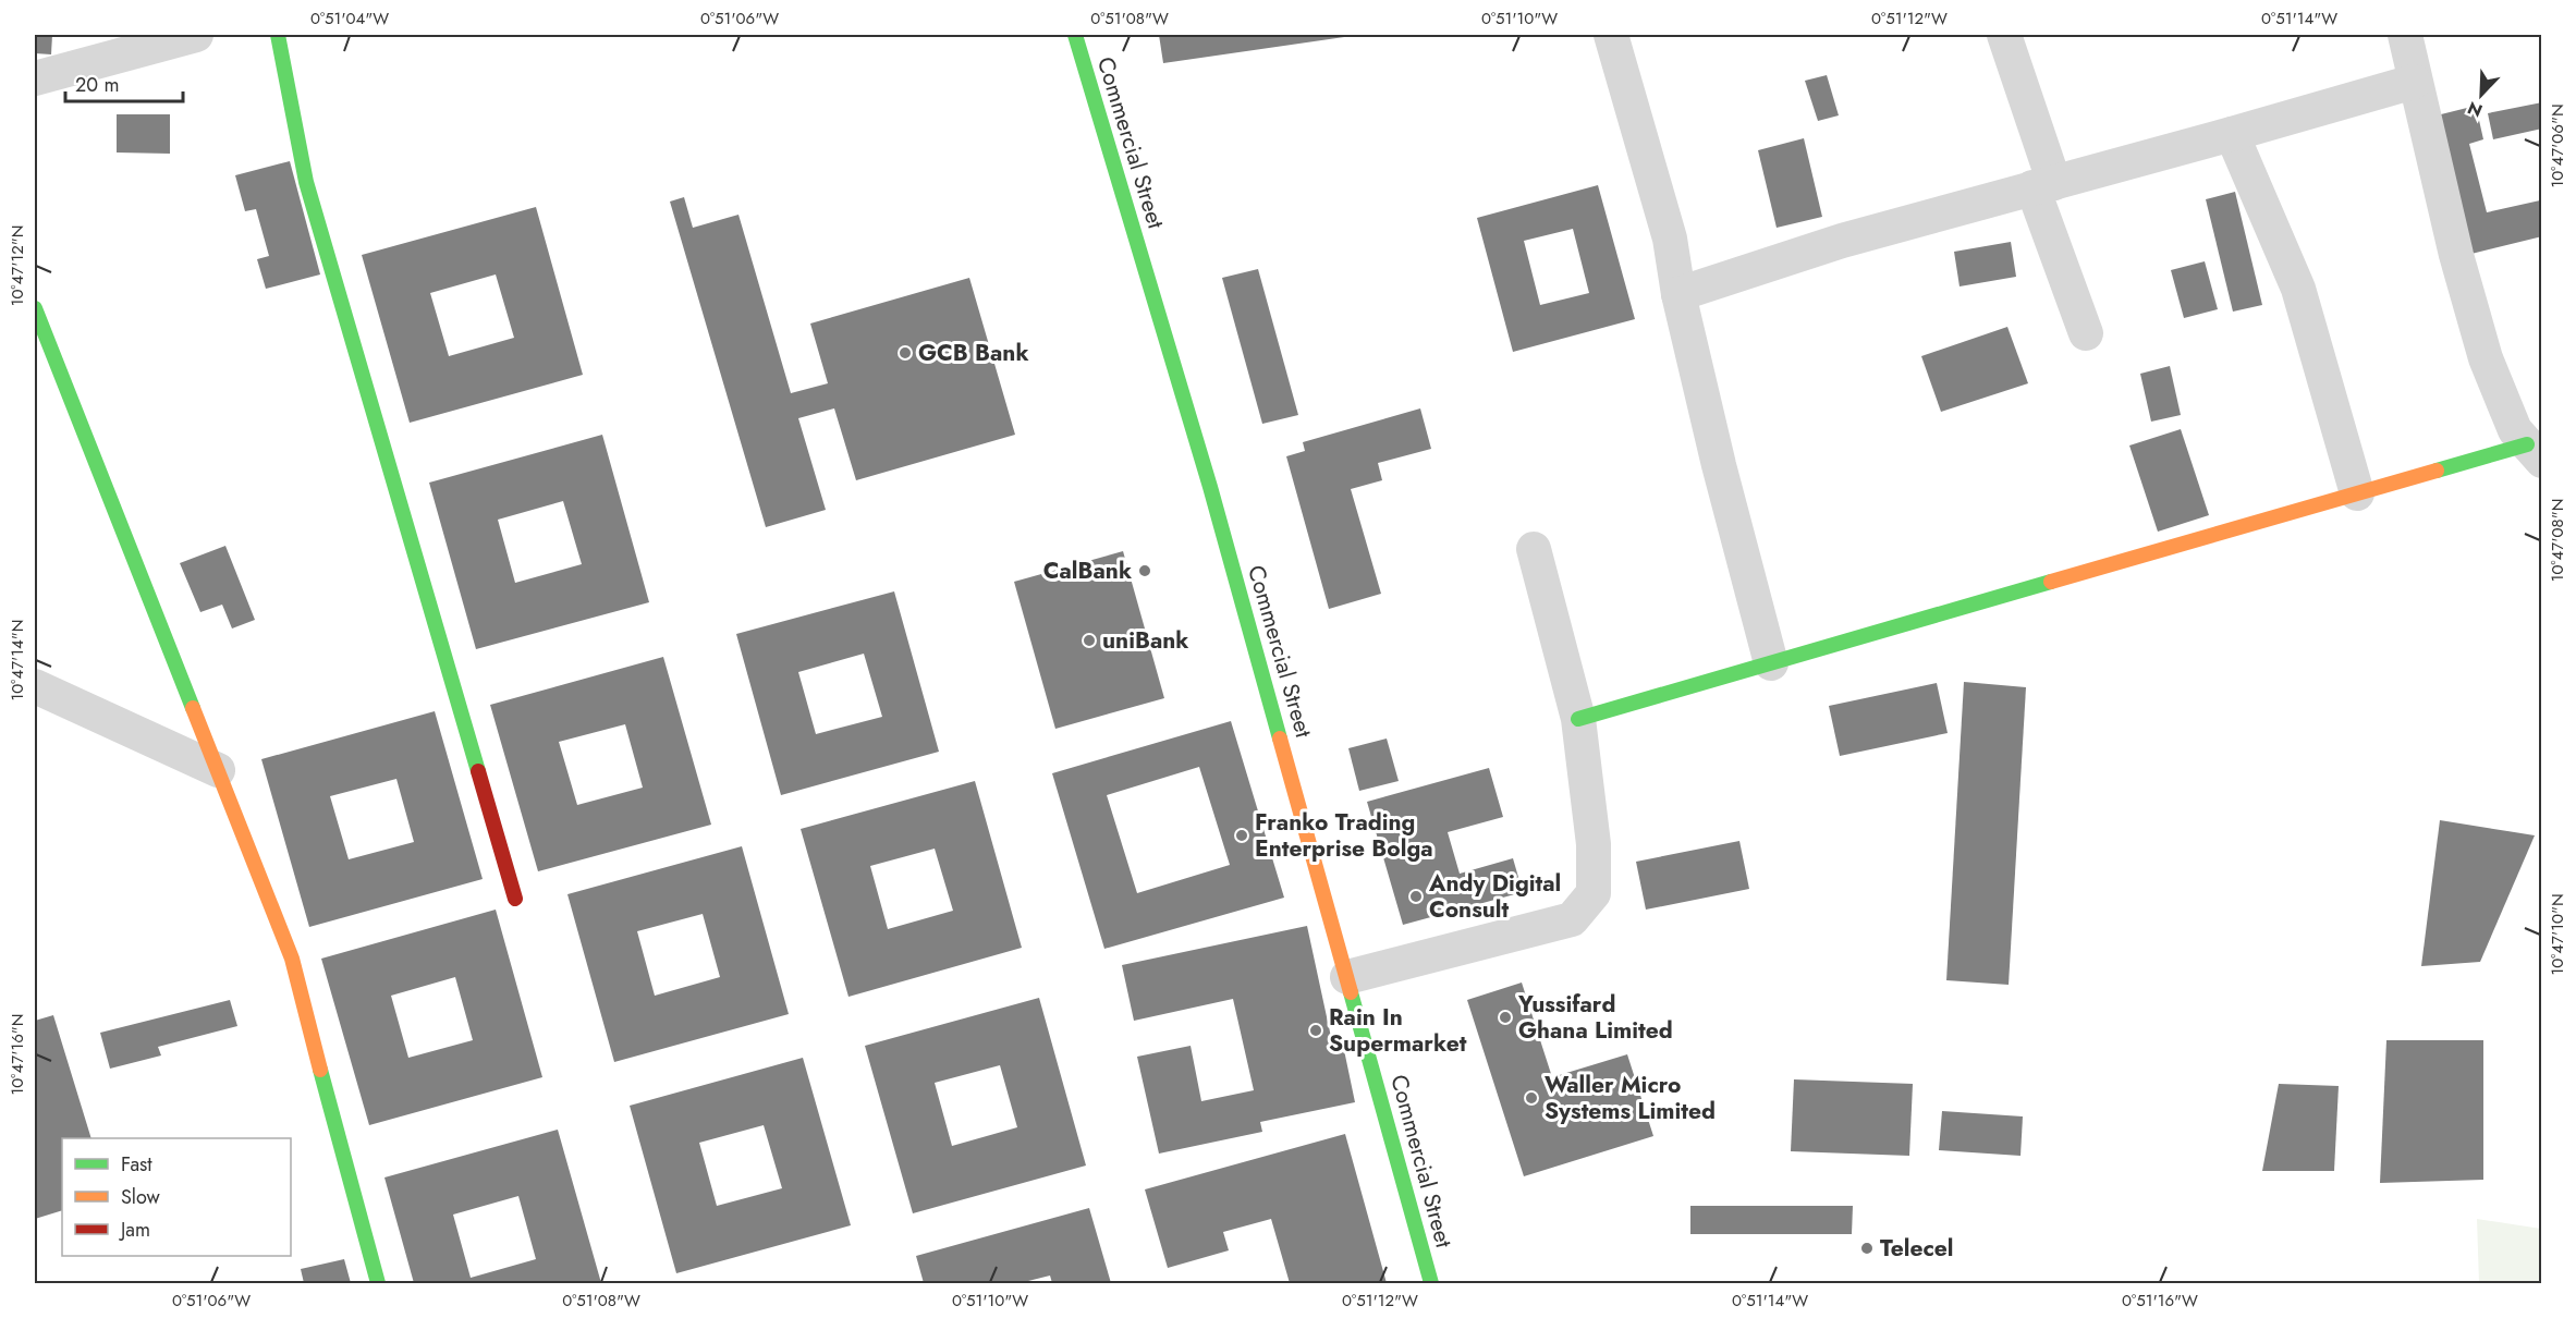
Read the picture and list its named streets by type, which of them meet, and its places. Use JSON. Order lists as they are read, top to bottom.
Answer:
{
  "streets": {
    "street": ["Commercial Street"]
  },
  "places": [
    "GCB Bank",
    "CalBank",
    "uniBank",
    "Franko Trading Enterprise Bolga",
    "Andy Digital Consult",
    "Yussifard Ghana Limited",
    "Rain In Supermarket",
    "Waller Micro Systems Limited",
    "Telecel"
  ],
  "legend": ["Fast", "Slow", "Jam"],
  "scale_bar": "20 m",
  "north": "bottom left",
  "coordinates": [
    "0°51'04\"W",
    "0°51'06\"W",
    "0°51'08\"W",
    "0°51'10\"W",
    "0°51'12\"W",
    "0°51'14\"W",
    "10°47'06\"N",
    "10°47'12\"N",
    "10°47'08\"N",
    "10°47'14\"N",
    "10°47'10\"N",
    "10°47'16\"N",
    "0°51'16\"W"
  ]
}
